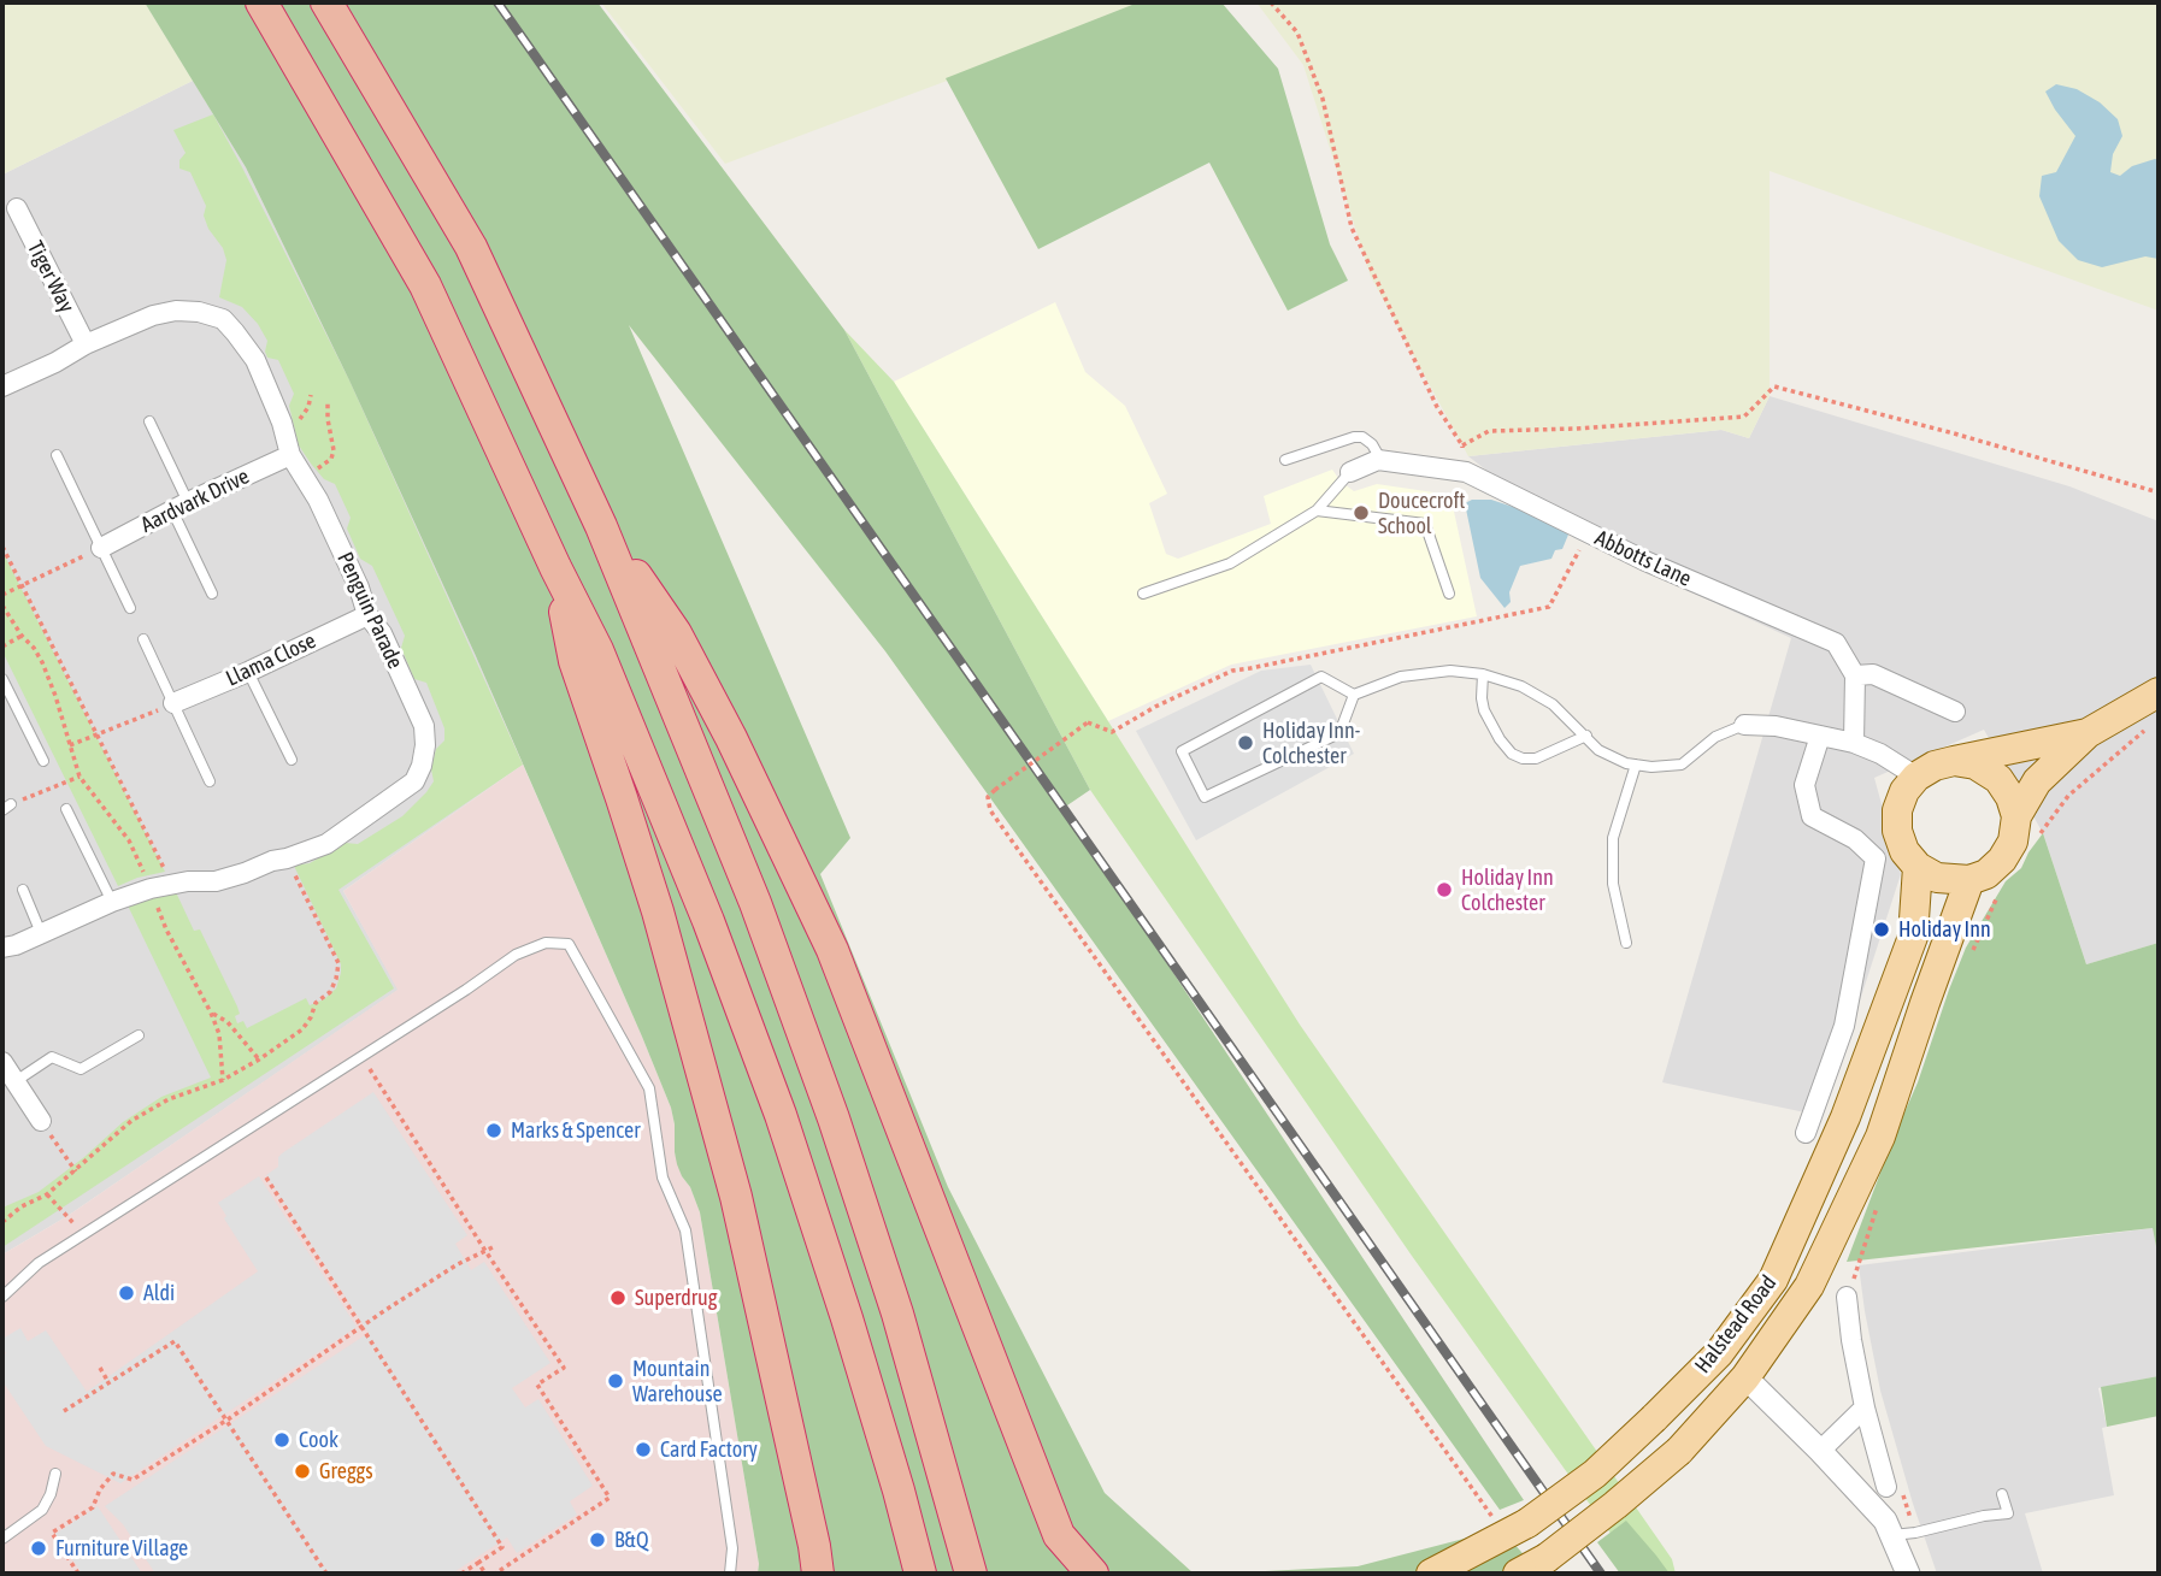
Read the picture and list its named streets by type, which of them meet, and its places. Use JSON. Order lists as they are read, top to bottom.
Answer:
{
  "streets": {
    "main road": ["Halstead Road"],
    "street": [
      "Tiger Way",
      "Aardvark Drive",
      "Abbotts Lane",
      "Penguin Parade",
      "Llama Close"
    ]
  },
  "crossings": [
    ["Tiger Way", "Penguin Parade"],
    ["Aardvark Drive", "Penguin Parade"],
    ["Penguin Parade", "Llama Close"]
  ],
  "places": [
    "Doucecroft School",
    "Holiday Inn- Colchester",
    "Holiday Inn Colchester",
    "Holiday Inn",
    "Marks & Spencer",
    "Aldi",
    "Superdrug",
    "Mountain Warehouse",
    "Cook",
    "Card Factory",
    "Greggs",
    "B&Q",
    "Furniture Village"
  ]
}
